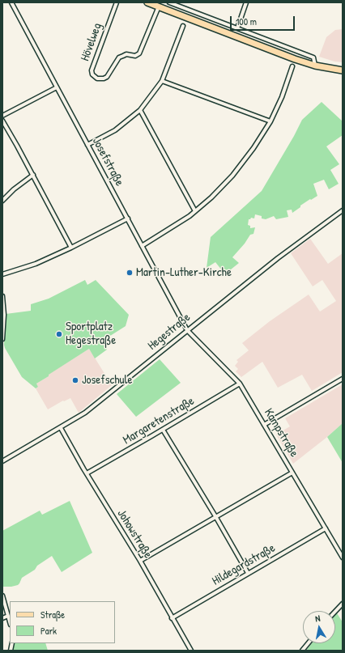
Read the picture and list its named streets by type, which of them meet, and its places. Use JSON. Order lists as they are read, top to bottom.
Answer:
{
  "streets": {
    "street": [
      "Hövelweg",
      "Josefstraße",
      "Hegestraße",
      "Margaretenstraße",
      "Kampstraße",
      "Johowstraße",
      "Hildegardstraße"
    ]
  },
  "crossings": [
    ["Josefstraße", "Hegestraße"],
    ["Josefstraße", "Kampstraße"],
    ["Hegestraße", "Kampstraße"],
    ["Hegestraße", "Johowstraße"],
    ["Margaretenstraße", "Kampstraße"],
    ["Margaretenstraße", "Johowstraße"],
    ["Kampstraße", "Hildegardstraße"],
    ["Johowstraße", "Hildegardstraße"]
  ],
  "places": ["Martin-Luther-Kirche", "Sportplatz Hegestraße", "Josefschule"],
  "legend": ["Straße", "Park"],
  "scale_bar": "100 m",
  "north": "top"
}
